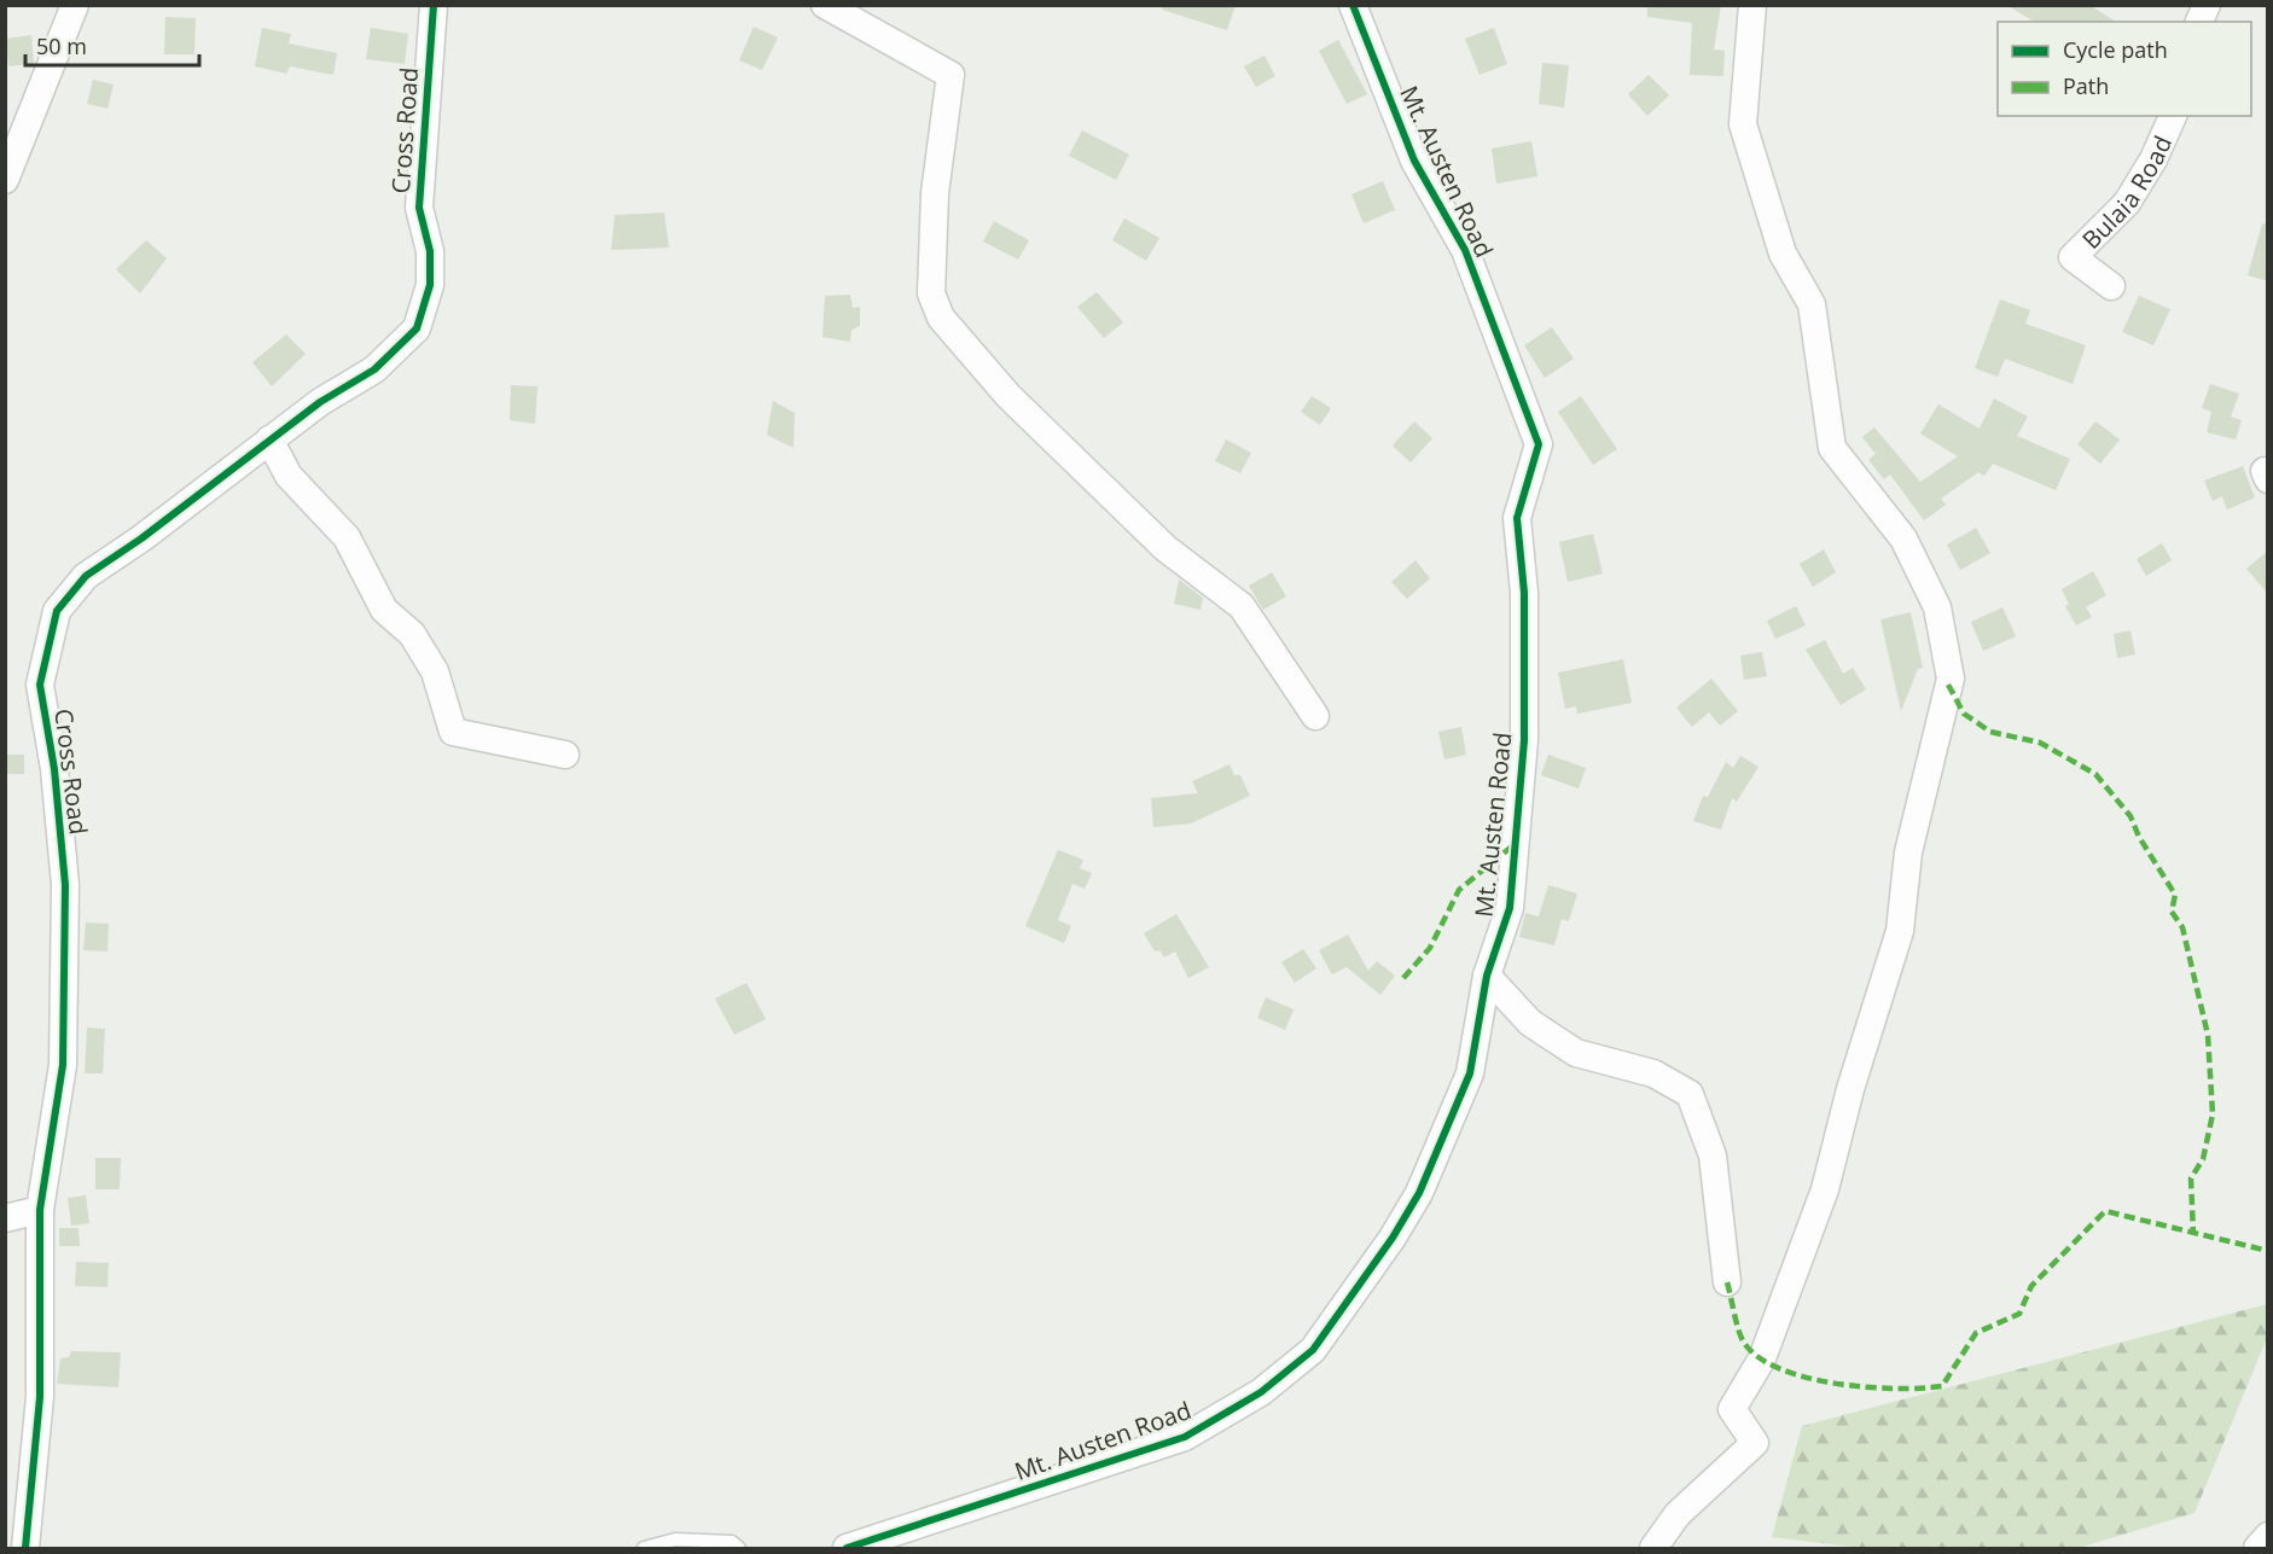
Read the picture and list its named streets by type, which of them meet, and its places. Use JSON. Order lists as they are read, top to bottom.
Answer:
{
  "streets": {
    "street": ["Cross Road", "Mt. Austen Road", "Bulaia Road"]
  },
  "legend": ["Cycle path", "Path"],
  "scale_bar": "50 m"
}
